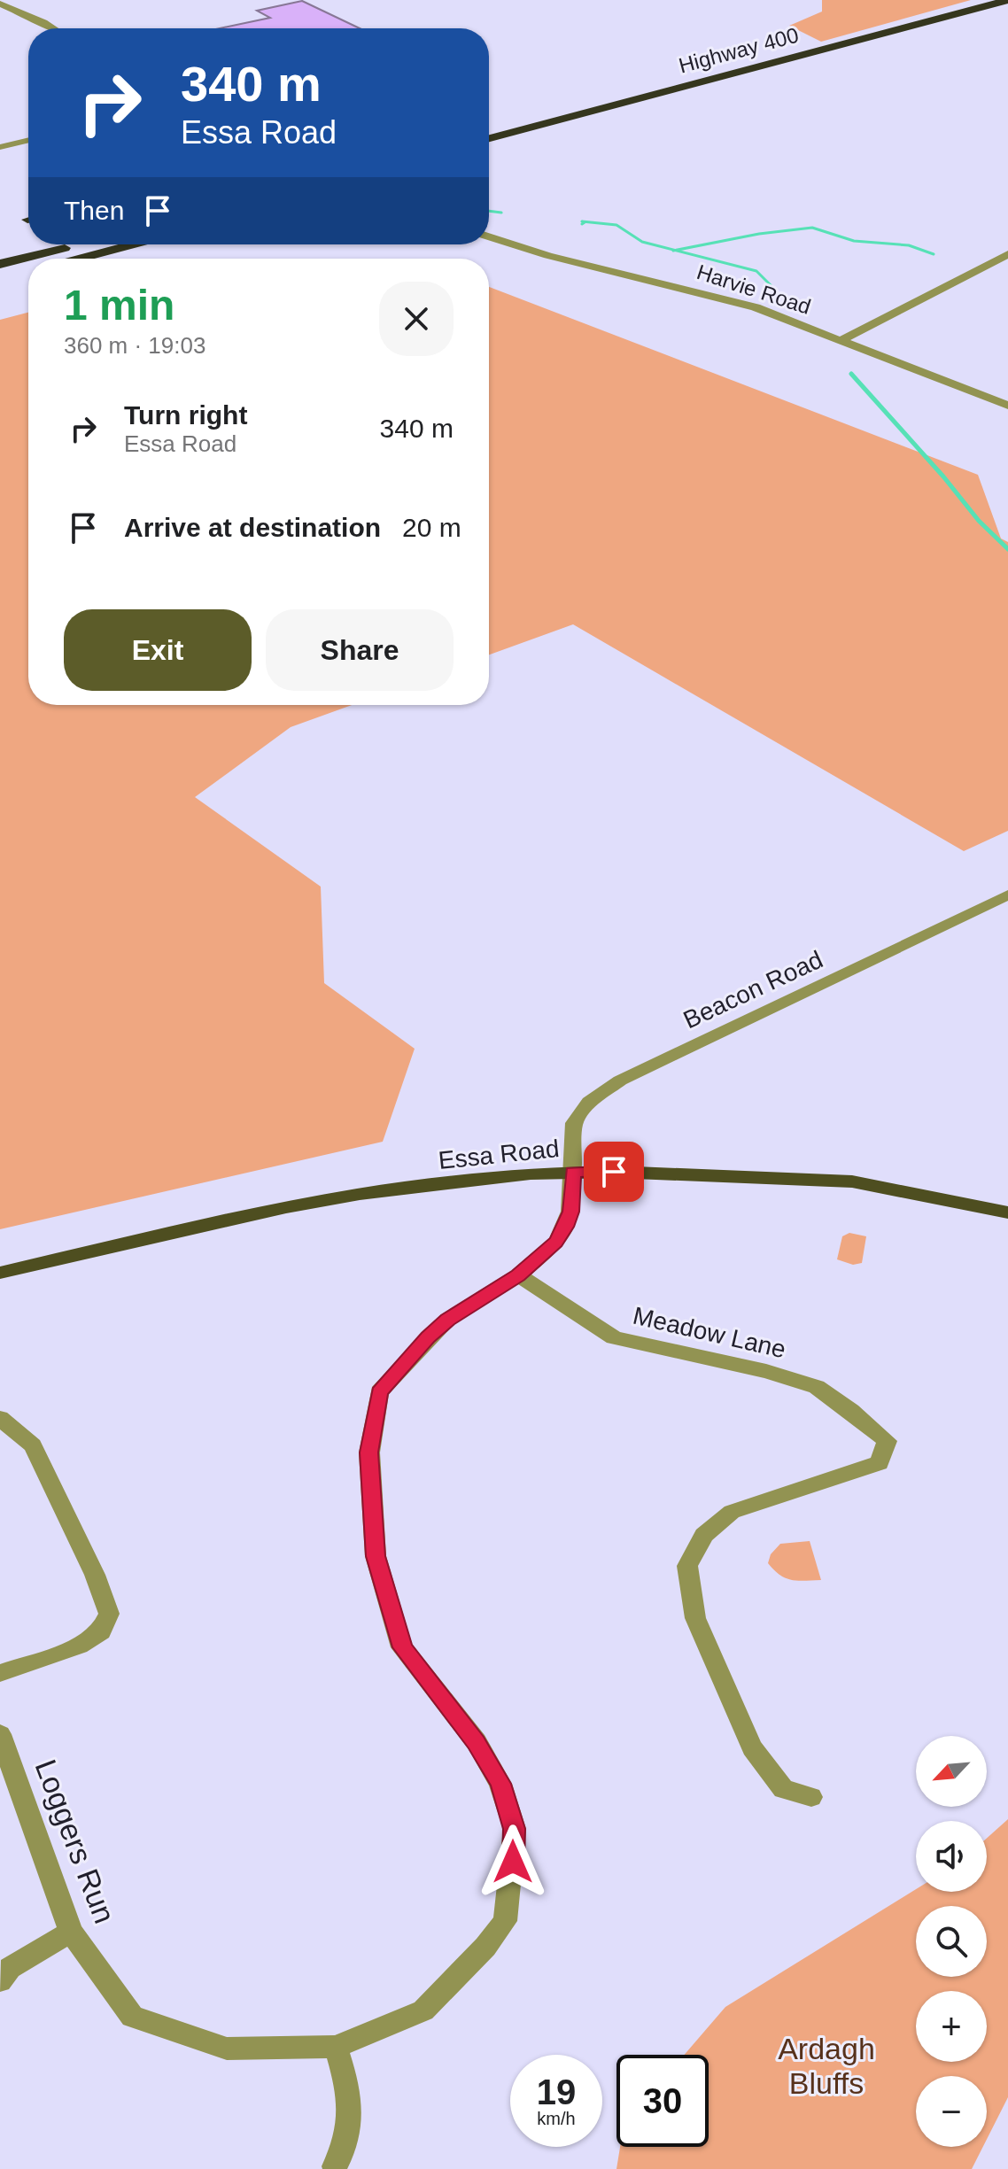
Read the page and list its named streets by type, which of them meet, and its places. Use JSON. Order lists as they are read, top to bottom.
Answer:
{
  "streets": {
    "highway": ["Highway 400"],
    "main road": ["Essa Road"],
    "street": [
      "Harvie Road",
      "Beacon Road",
      "Meadow Lane",
      "Loggers Run"
    ]
  },
  "crossings": [
    ["Beacon Road", "Essa Road"],
    ["Beacon Road", "Loggers Run"],
    ["Essa Road", "Loggers Run"],
    ["Meadow Lane", "Loggers Run"]
  ],
  "parks": ["Ardagh Bluffs"],
  "north": "bottom left",
  "page": {
    "turn": ["340 m", "Essa Road"],
    "then": "Then",
    "heading": ["1 min", "360 m · 19:03"],
    "list": [
      {
        "name": "Turn right",
        "note": "Essa Road",
        "value": "340 m"
      },
      {
        "name": "Arrive at destination",
        "value": "20 m"
      }
    ],
    "buttons": ["Exit", "Share"],
    "map_buttons": ["+", "−"],
    "speed": "19 km/h",
    "limit": "30"
  }
}
